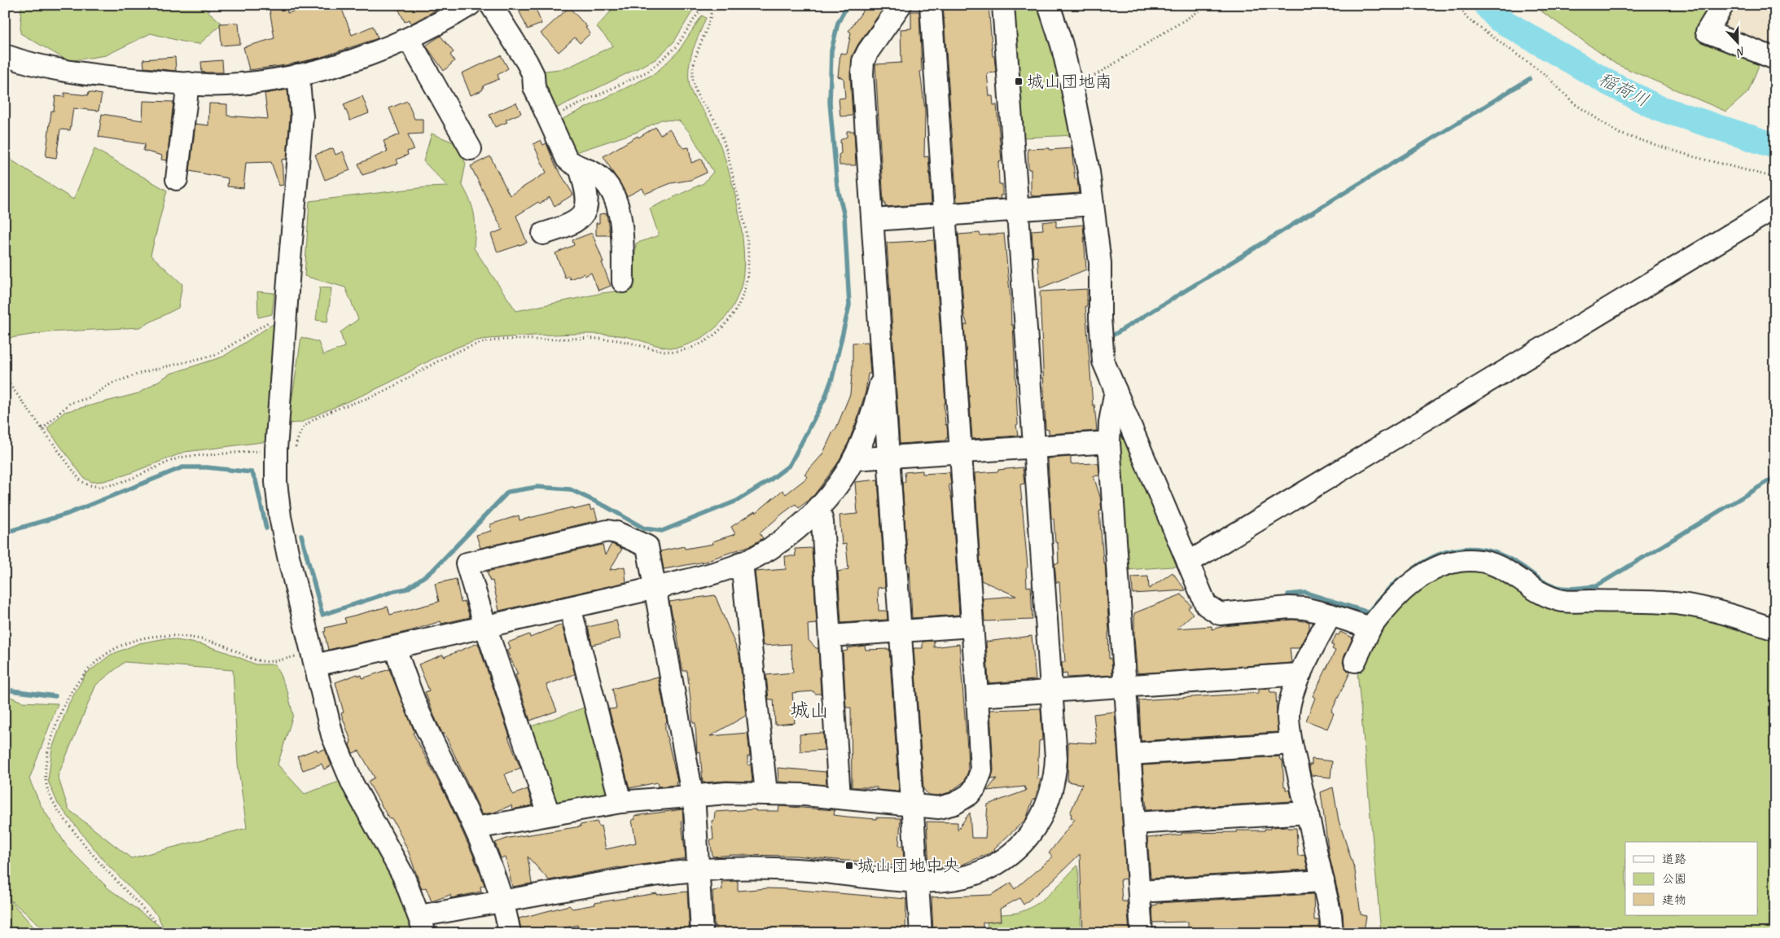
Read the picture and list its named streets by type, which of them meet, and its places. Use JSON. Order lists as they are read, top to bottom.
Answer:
{
  "districts": ["城山"],
  "water": ["稲荷川"],
  "places": {
    "transit": ["城山団地南", "城山団地中央"]
  },
  "legend": ["道路", "公園", "建物"],
  "north": "bottom"
}
